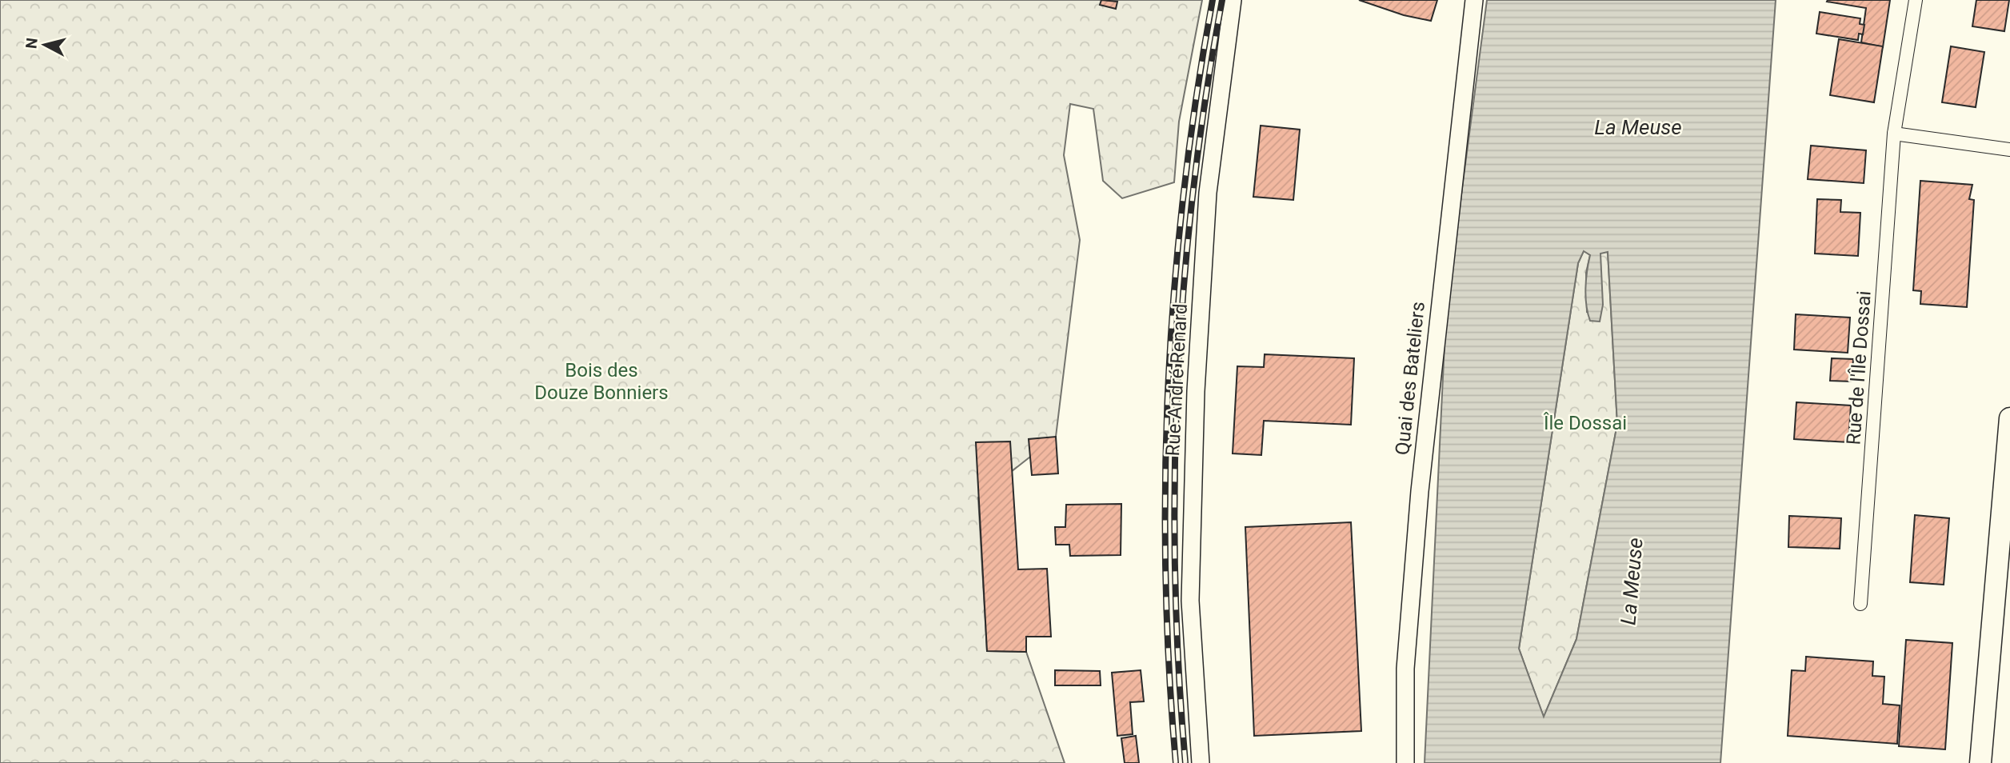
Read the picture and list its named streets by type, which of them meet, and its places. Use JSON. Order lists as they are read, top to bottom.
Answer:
{
  "streets": {
    "street": ["Rue de l'Île Dossai", "Quai des Bateliers", "Rue André Renard"]
  },
  "water": ["La Meuse"],
  "parks": ["Bois des Douze Bonniers", "Île Dossai"],
  "north": "left"
}
